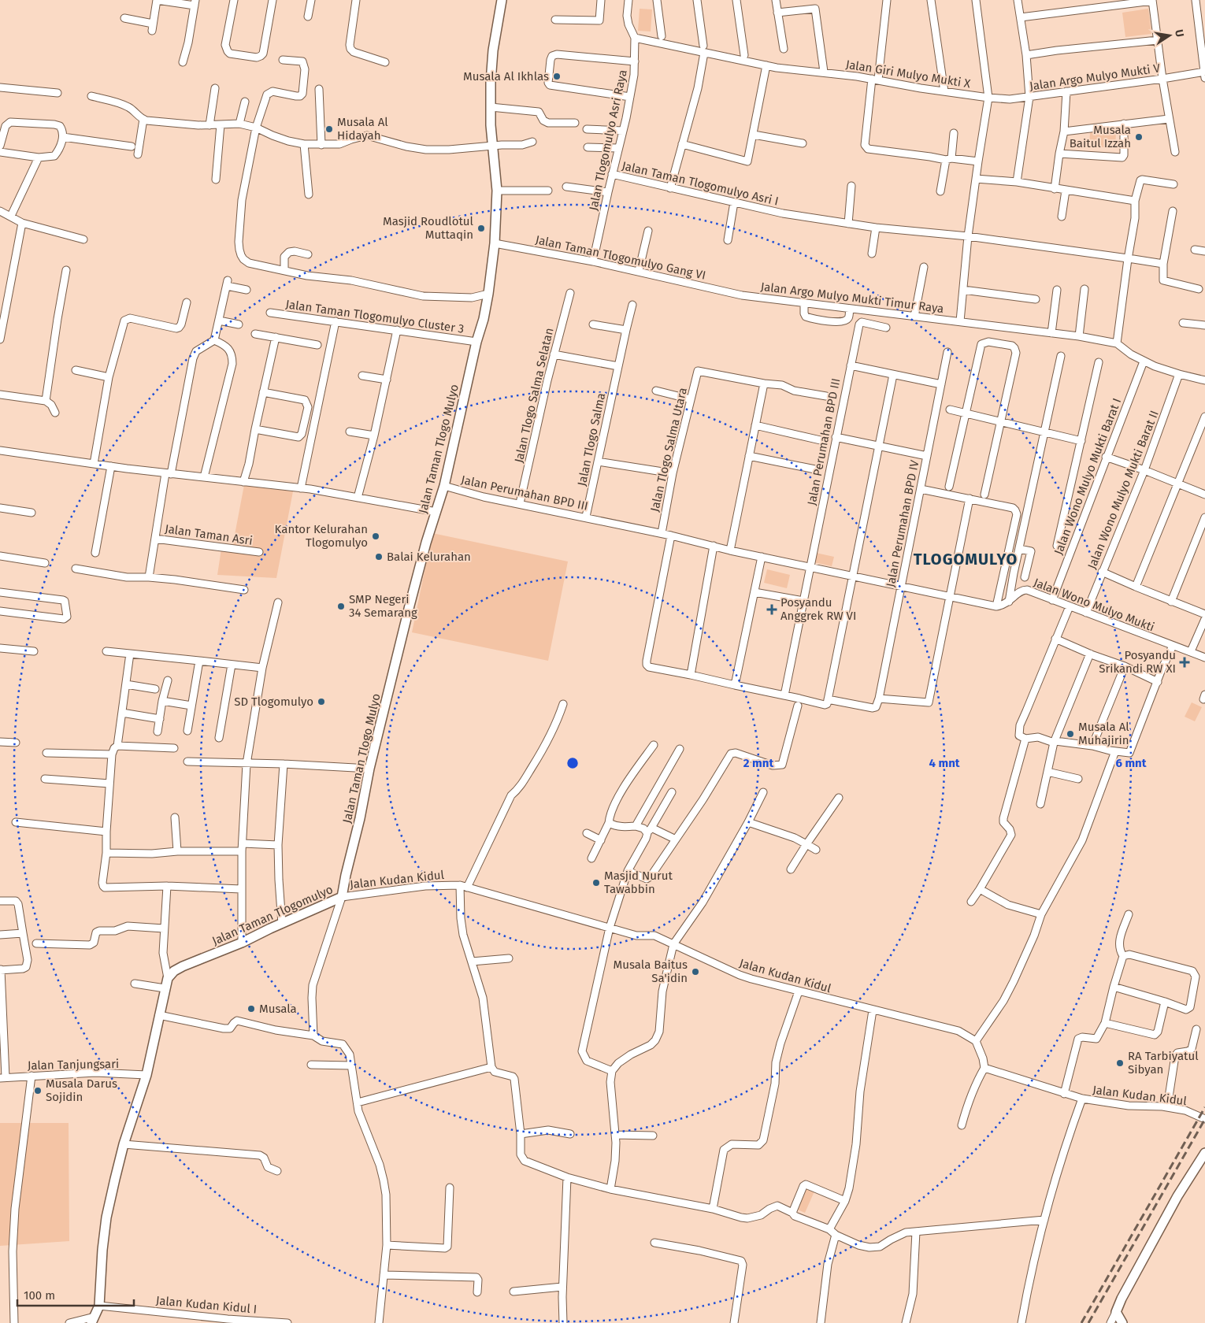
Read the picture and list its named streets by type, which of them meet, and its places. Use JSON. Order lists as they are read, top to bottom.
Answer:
{
  "streets": {
    "street": [
      "Jalan Giri Mulyo Mukti X",
      "Jalan Argo Mulyo Mukti V",
      "Jalan Tlogomulyo Asri Raya",
      "Jalan Taman Tlogomulyo Asri I",
      "Jalan Taman Tlogomulyo Gang VI",
      "Jalan Argo Mulyo Mukti Timur Raya",
      "Jalan Taman Tlogomulyo Cluster 3",
      "Jalan Tlogo Salma Selatan",
      "Jalan Tlogo Salma",
      "Jalan Perumahan BPD III",
      "Jalan Taman Tlogo Mulyo",
      "Jalan Tlogo Salma Utara",
      "Jalan Wono Mulyo Mukti Barat I",
      "Jalan Wono Mulyo Mukti Barat II",
      "Jalan Perumahan BPD IV",
      "Jalan Taman Asri",
      "Jalan Wono Mulyo Mukti",
      "Jalan Kudan Kidul",
      "Jalan Taman Tlogomulyo",
      "Jalan Tanjungsari",
      "Jalan Kudan Kidul I"
    ]
  },
  "crossings": [
    ["Jalan Giri Mulyo Mukti X", "Jalan Argo Mulyo Mukti V"],
    ["Jalan Giri Mulyo Mukti X", "Jalan Tlogomulyo Asri Raya"],
    ["Jalan Giri Mulyo Mukti X", "Jalan Argo Mulyo Mukti Timur Raya"],
    ["Jalan Argo Mulyo Mukti V", "Jalan Argo Mulyo Mukti Timur Raya"],
    ["Jalan Tlogomulyo Asri Raya", "Jalan Taman Tlogomulyo Asri I"],
    ["Jalan Tlogomulyo Asri Raya", "Jalan Taman Tlogomulyo Gang VI"],
    ["Jalan Taman Tlogomulyo Asri I", "Jalan Argo Mulyo Mukti Timur Raya"],
    ["Jalan Taman Tlogomulyo Gang VI", "Jalan Argo Mulyo Mukti Timur Raya"],
    ["Jalan Taman Tlogomulyo Gang VI", "Jalan Taman Tlogo Mulyo"],
    ["Jalan Taman Tlogomulyo Cluster 3", "Jalan Taman Tlogo Mulyo"],
    ["Jalan Tlogo Salma Selatan", "Jalan Perumahan BPD III"],
    ["Jalan Tlogo Salma", "Jalan Perumahan BPD III"],
    ["Jalan Perumahan BPD III", "Jalan Taman Tlogo Mulyo"],
    ["Jalan Perumahan BPD III", "Jalan Tlogo Salma Utara"],
    ["Jalan Perumahan BPD III", "Jalan Perumahan BPD IV"],
    ["Jalan Taman Tlogo Mulyo", "Jalan Kudan Kidul"],
    ["Jalan Taman Tlogo Mulyo", "Jalan Taman Tlogomulyo"],
    ["Jalan Wono Mulyo Mukti Barat I", "Jalan Wono Mulyo Mukti"],
    ["Jalan Wono Mulyo Mukti Barat II", "Jalan Wono Mulyo Mukti"],
    ["Jalan Kudan Kidul", "Jalan Taman Tlogomulyo"]
  ],
  "districts": ["TLOGOMULYO"],
  "places": {
    "other": [
      "Musala Al Ikhlas",
      "Musala Al Hidayah",
      "Musala Baitul Izzah",
      "Masjid Roudlotul Muttaqin",
      "Kantor Kelurahan Tlogomulyo",
      "Balai Kelurahan",
      "SMP Negeri 34 Semarang",
      "SD Tlogomulyo",
      "Musala Al Muhajirin",
      "Masjid Nurut Tawabbin",
      "Musala Baitus Sa'idin",
      "Musala",
      "RA Tarbiyatul Sibyan",
      "Musala Darus Sojidin"
    ],
    "health": ["Posyandu Anggrek RW VI", "Posyandu Srikandi RW XI"]
  },
  "scale_bar": "100 m",
  "north": "right",
  "rings": ["2 mnt", "4 mnt", "6 mnt"]
}
